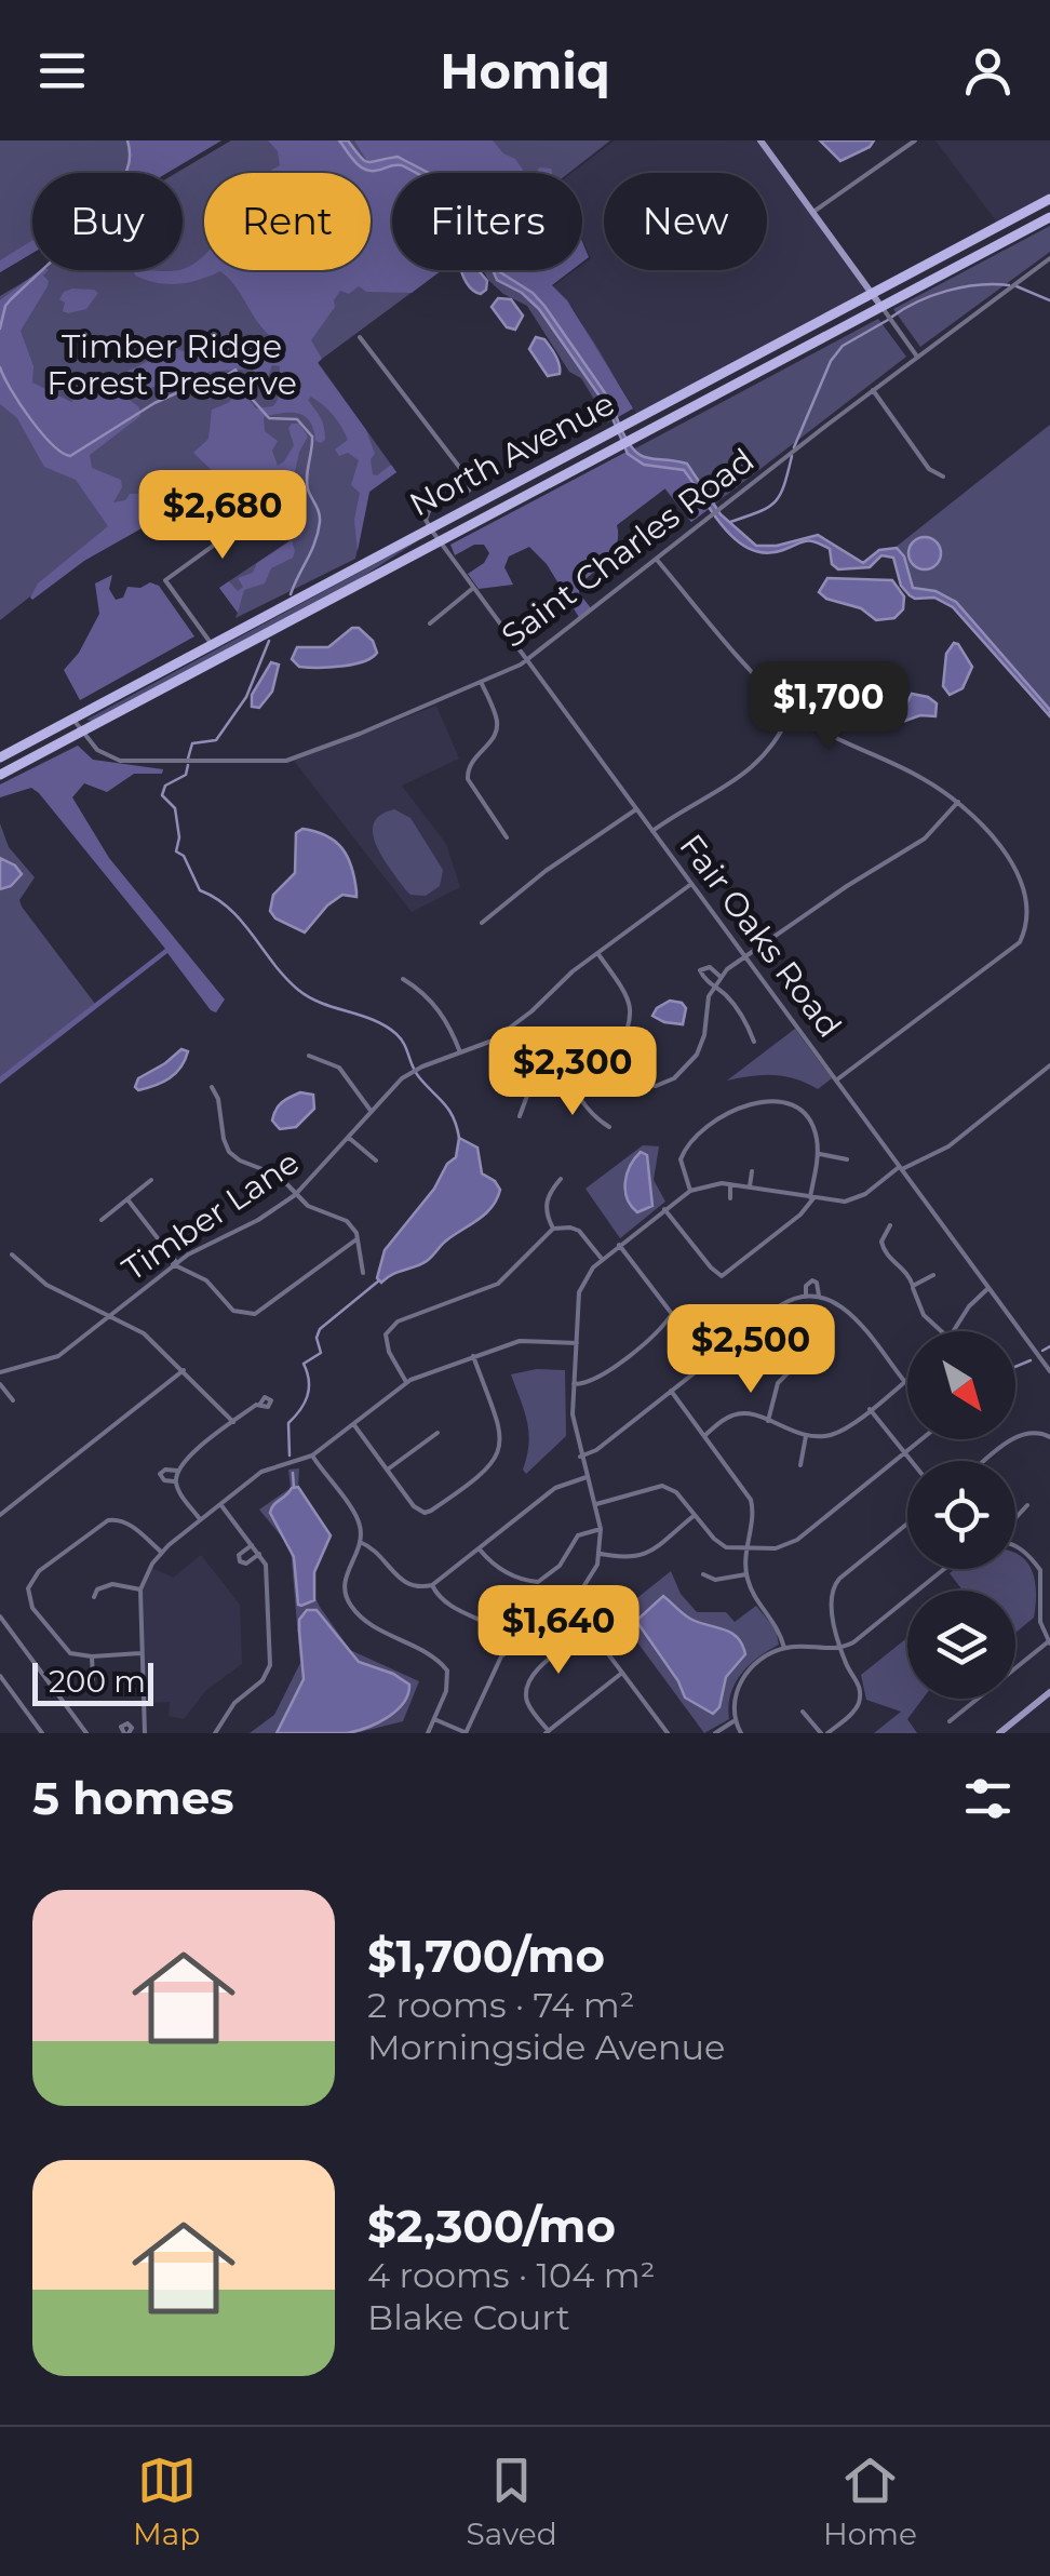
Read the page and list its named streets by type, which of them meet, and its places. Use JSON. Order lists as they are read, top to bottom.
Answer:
{
  "streets": {
    "main road": ["North Avenue"],
    "street": ["Saint Charles Road", "Fair Oaks Road", "Timber Lane"]
  },
  "crossings": [
    ["North Avenue", "Saint Charles Road"],
    ["North Avenue", "Fair Oaks Road"],
    ["Saint Charles Road", "Fair Oaks Road"],
    ["Fair Oaks Road", "Timber Lane"]
  ],
  "parks": ["Timber Ridge Forest Preserve"],
  "scale_bar": "200 m",
  "north": "bottom right",
  "page": {
    "header": "Homiq",
    "chip": [
      "Buy",
      "Rent",
      "Filters",
      "New"
    ],
    "price": [
      "$2,680",
      "$1,700",
      "$2,300",
      "$2,500",
      "$1,640"
    ],
    "scale": "200 m",
    "heading": "5 homes",
    "list": [
      {
        "name": "$1,700/mo",
        "note": "2 rooms · 74 m² · Morningside Avenue"
      },
      {
        "name": "$2,300/mo",
        "note": "4 rooms · 104 m² · Blake Court"
      }
    ],
    "tabs": ["Map", "Saved", "Home"]
  }
}
